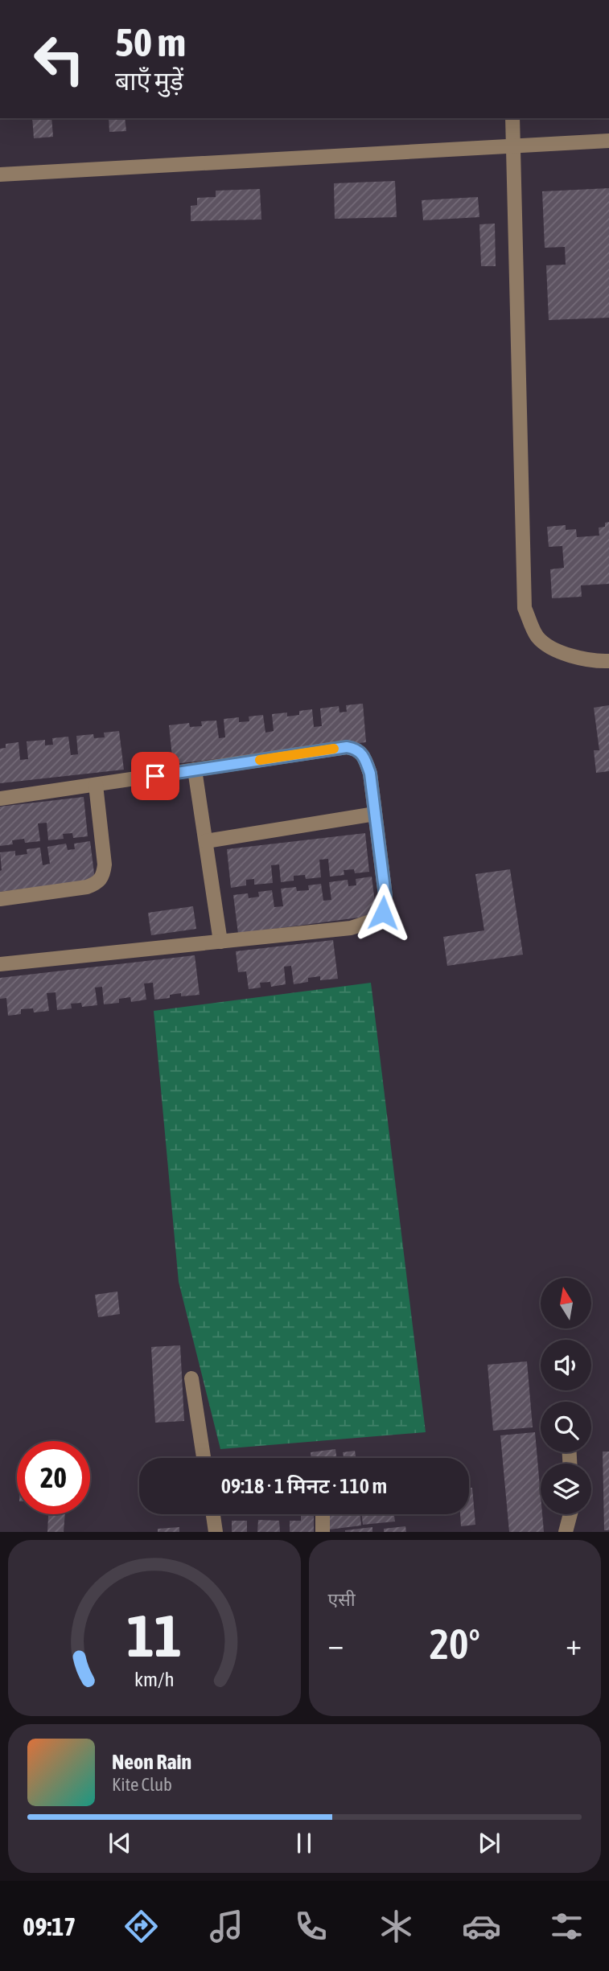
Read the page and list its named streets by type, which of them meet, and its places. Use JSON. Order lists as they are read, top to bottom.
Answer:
{
  "north": "top",
  "page": {
    "turn": ["50 m", "बाएँ मुड़ें"],
    "limit": "20",
    "trip": "09:18 · 1 मिनट · 110 m",
    "tile": "एसी",
    "heat": ["−", "20°", "+"],
    "song": ["Neon Rain", "Kite Club"],
    "tabs": "09:17",
    "gauge": ["11", "km/h"]
  }
}
